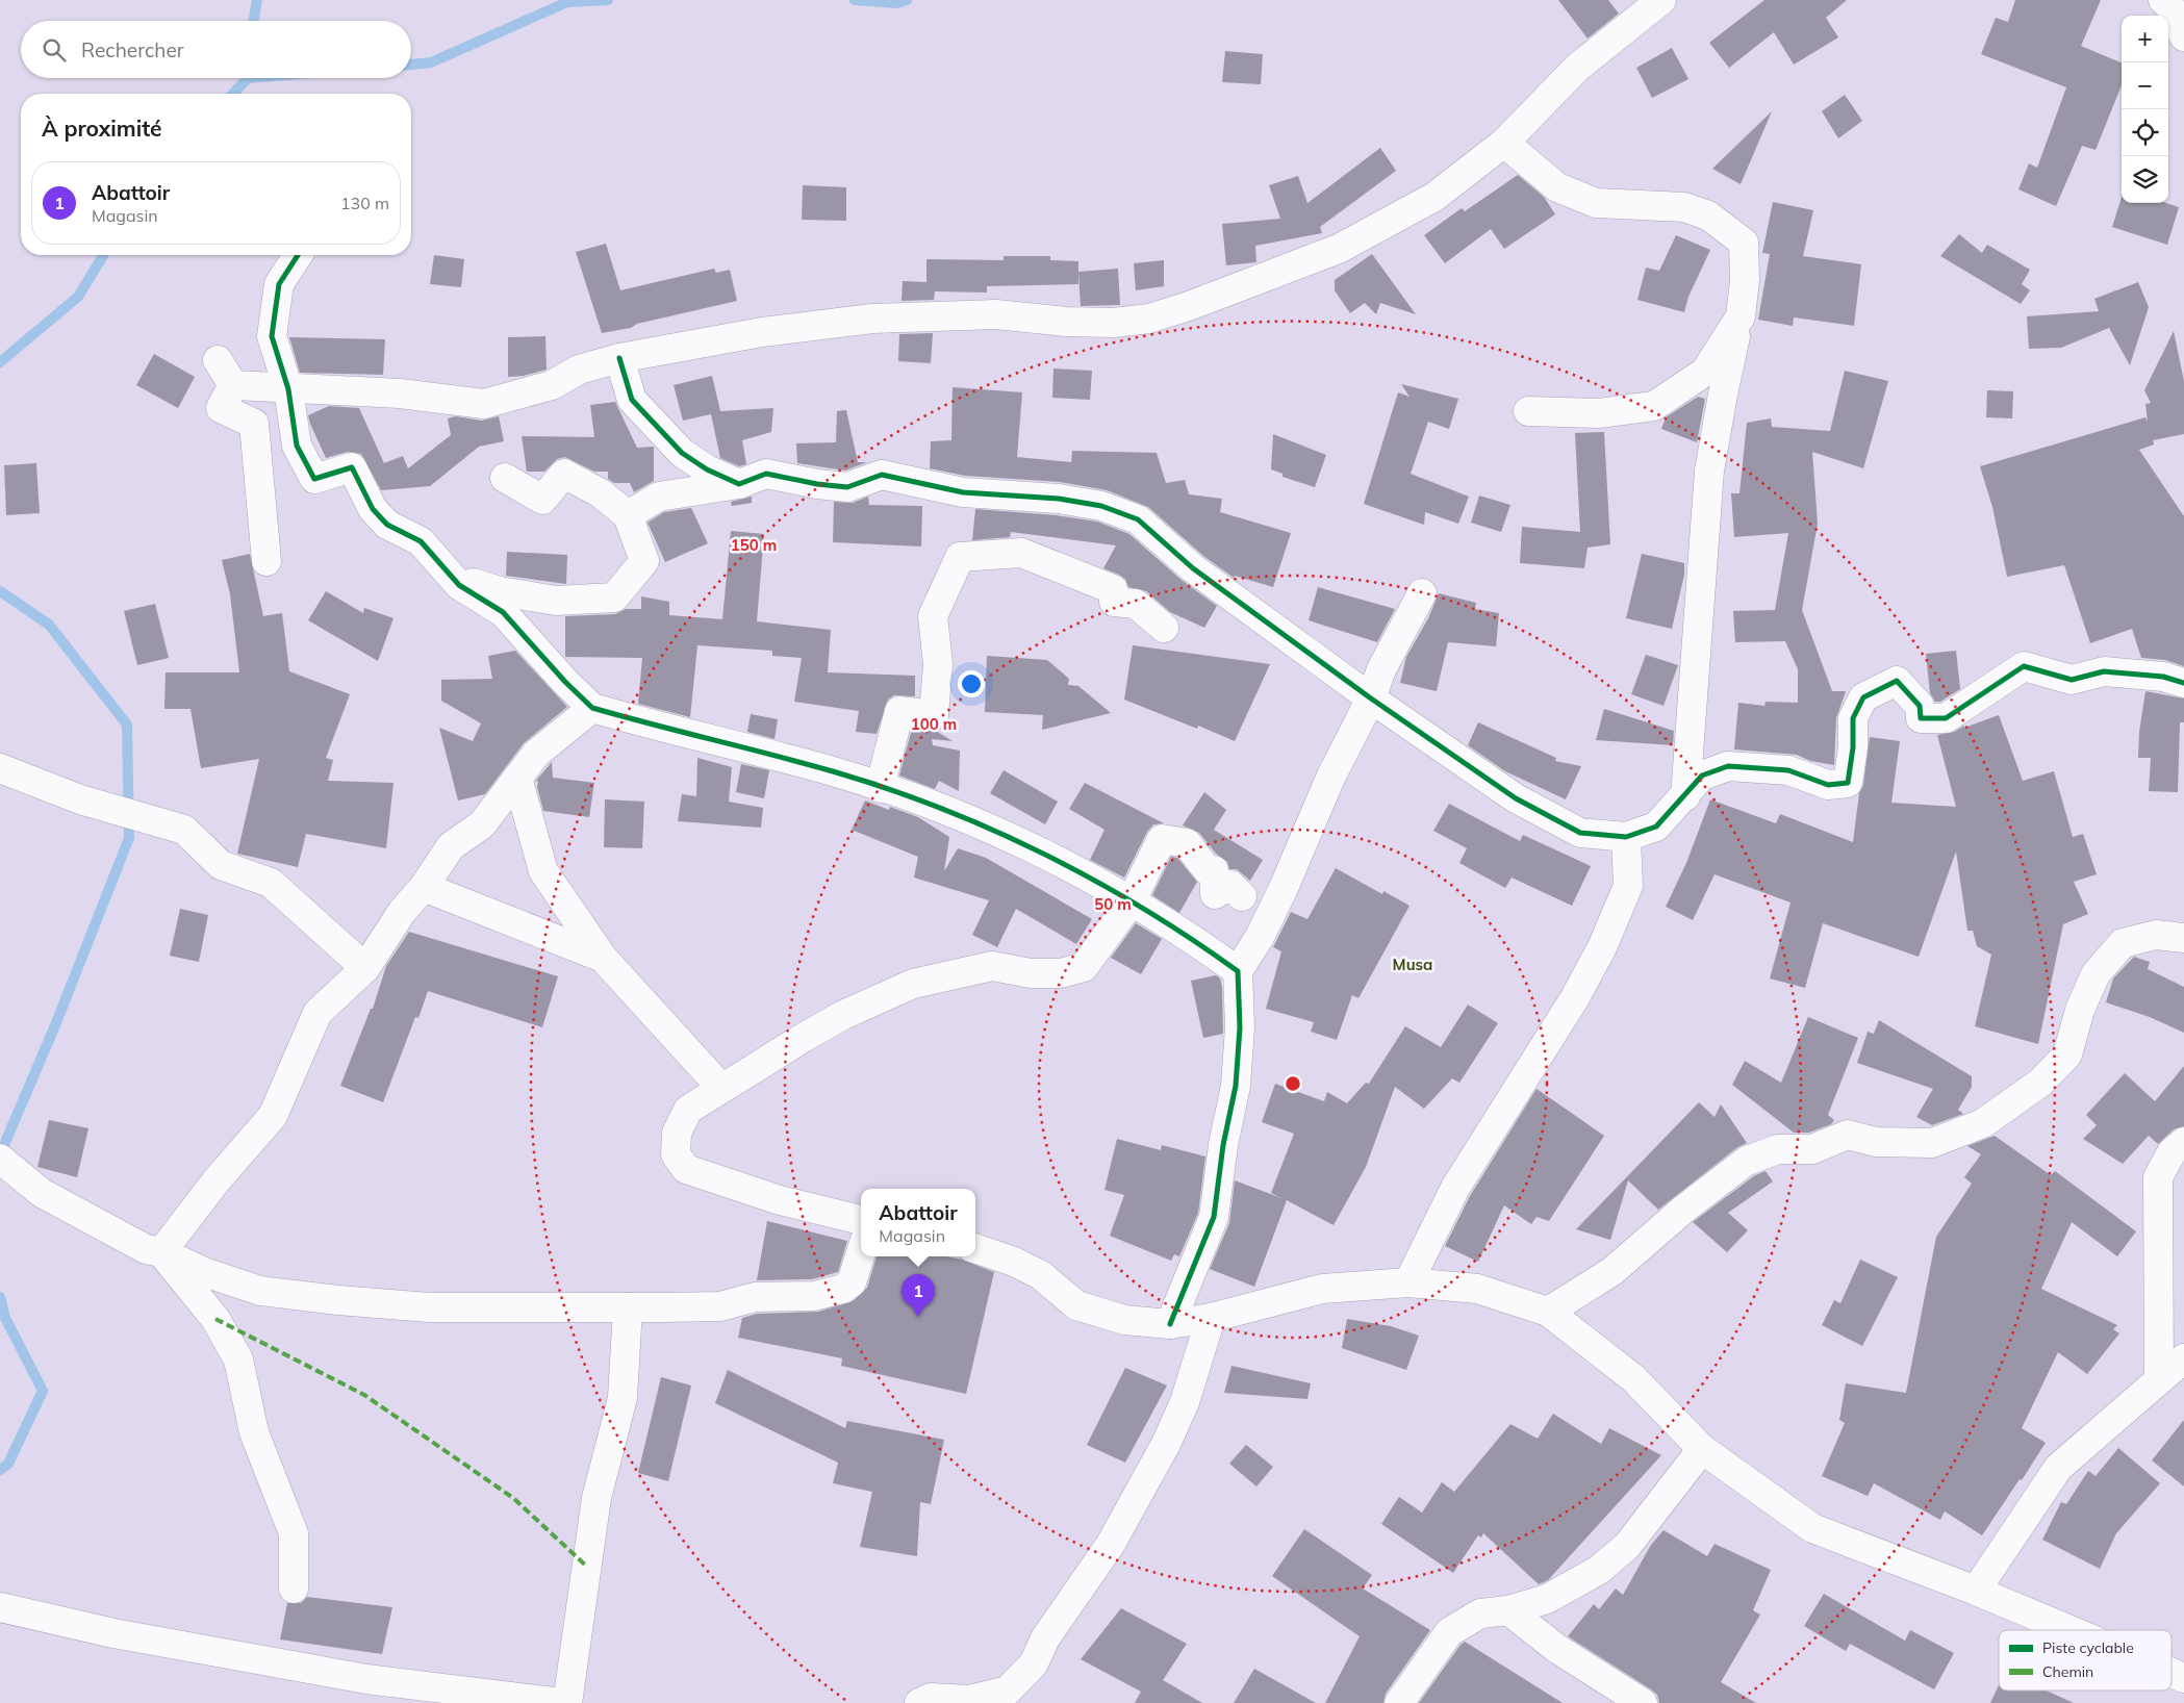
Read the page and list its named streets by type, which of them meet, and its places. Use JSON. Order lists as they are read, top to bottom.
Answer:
{
  "districts": ["Musa"],
  "legend": ["Piste cyclable", "Chemin"],
  "page": {
    "map_buttons": ["+", "−"],
    "search": "Rechercher",
    "heading": "À proximité",
    "list": [
      {
        "mark": "1",
        "name": "Abattoir",
        "note": "Magasin",
        "value": "130 m"
      }
    ],
    "popup": ["Abattoir", "Magasin"],
    "pins": "1"
  },
  "rings": ["150 m", "100 m", "50 m"]
}
